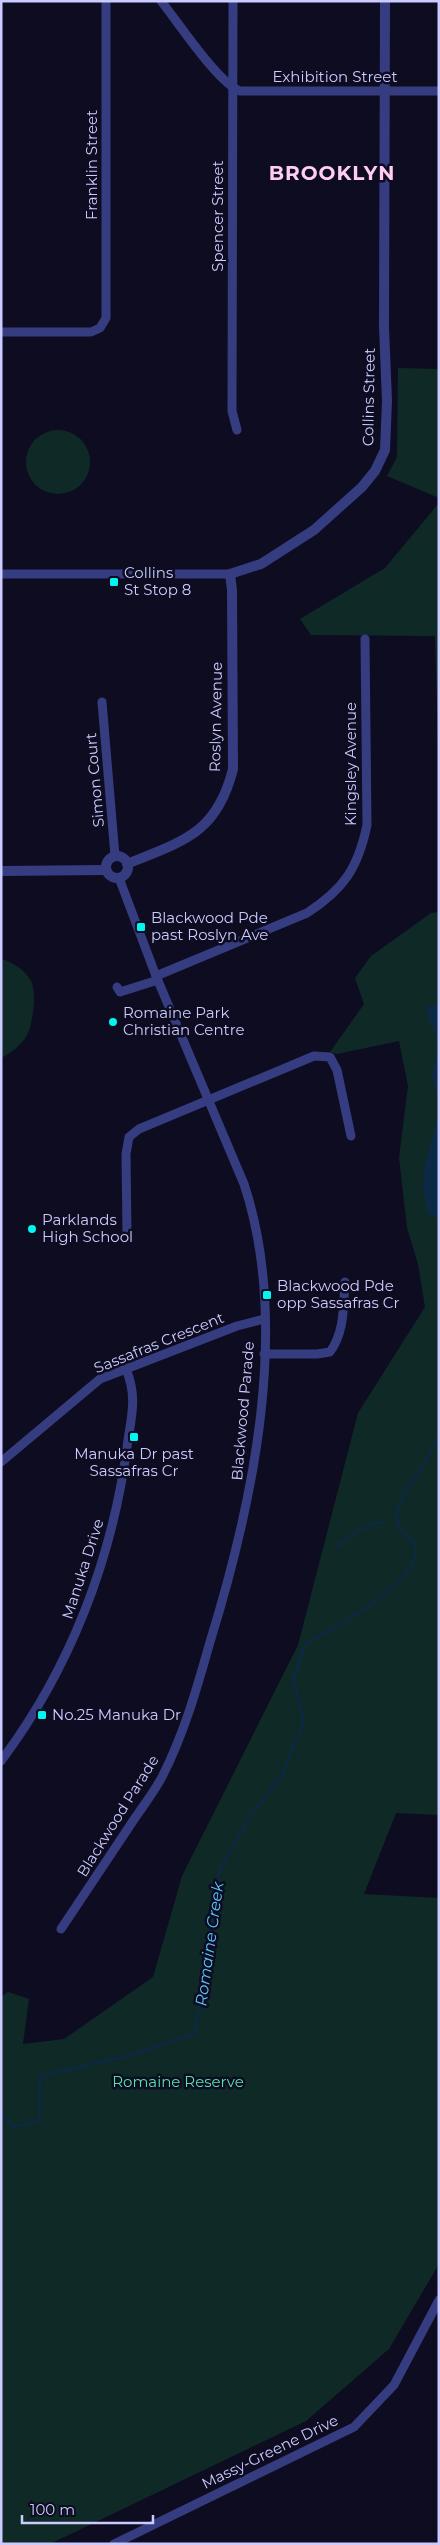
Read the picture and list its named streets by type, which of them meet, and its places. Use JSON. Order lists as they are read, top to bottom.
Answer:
{
  "streets": {
    "street": [
      "Exhibition Street",
      "Franklin Street",
      "Spencer Street",
      "Collins Street",
      "Roslyn Avenue",
      "Kingsley Avenue",
      "Simon Court",
      "Sassafras Crescent",
      "Blackwood Parade",
      "Manuka Drive",
      "Massy-Greene Drive"
    ]
  },
  "crossings": [
    ["Exhibition Street", "Spencer Street"],
    ["Exhibition Street", "Collins Street"],
    ["Collins Street", "Roslyn Avenue"],
    ["Roslyn Avenue", "Simon Court"],
    ["Roslyn Avenue", "Blackwood Parade"],
    ["Kingsley Avenue", "Blackwood Parade"],
    ["Simon Court", "Blackwood Parade"],
    ["Sassafras Crescent", "Blackwood Parade"],
    ["Sassafras Crescent", "Manuka Drive"]
  ],
  "districts": ["BROOKLYN"],
  "water": ["Romaine Creek"],
  "parks": ["Romaine Reserve"],
  "places": {
    "transit": [
      "Collins St Stop 8",
      "Blackwood Pde past Roslyn Ave",
      "Blackwood Pde opp Sassafras Cr",
      "Manuka Dr past Sassafras Cr",
      "No.25 Manuka Dr"
    ],
    "other": ["Romaine Park Christian Centre", "Parklands High School"]
  },
  "scale_bar": "100 m"
}
